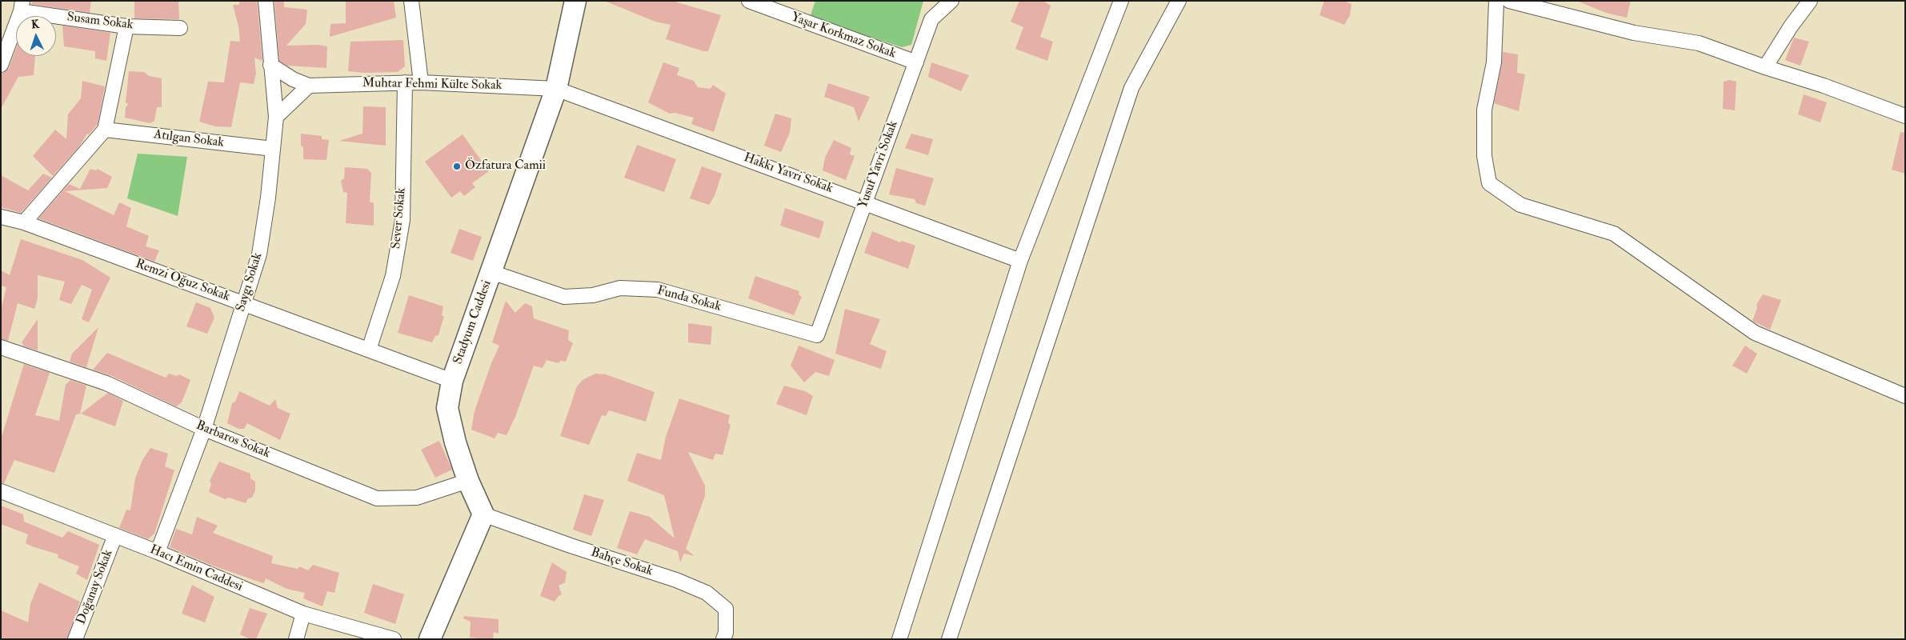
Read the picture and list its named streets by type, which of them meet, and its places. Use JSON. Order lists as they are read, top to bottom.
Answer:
{
  "streets": {
    "street": [
      "Susam Sokak",
      "Yaşar Korkmaz Sokak",
      "Muhtar Fehmi Külte Sokak",
      "Atılgan Sokak",
      "Yusuf Yavri Sokak",
      "Hakkı Yavri Sokak",
      "Sever Sokak",
      "Remzi Oğuz Sokak",
      "Saygı Sokak",
      "Funda Sokak",
      "Stadyum Caddesi",
      "Barbaros Sokak",
      "Bahçe Sokak",
      "Hacı Emin Caddesi",
      "Doğanay Sokak"
    ]
  },
  "crossings": [
    ["Yaşar Korkmaz Sokak", "Yusuf Yavri Sokak"],
    ["Muhtar Fehmi Külte Sokak", "Hakkı Yavri Sokak"],
    ["Muhtar Fehmi Külte Sokak", "Sever Sokak"],
    ["Muhtar Fehmi Külte Sokak", "Saygı Sokak"],
    ["Muhtar Fehmi Külte Sokak", "Stadyum Caddesi"],
    ["Atılgan Sokak", "Saygı Sokak"],
    ["Yusuf Yavri Sokak", "Hakkı Yavri Sokak"],
    ["Yusuf Yavri Sokak", "Funda Sokak"],
    ["Hakkı Yavri Sokak", "Stadyum Caddesi"],
    ["Sever Sokak", "Remzi Oğuz Sokak"],
    ["Remzi Oğuz Sokak", "Saygı Sokak"],
    ["Remzi Oğuz Sokak", "Stadyum Caddesi"],
    ["Saygı Sokak", "Barbaros Sokak"],
    ["Saygı Sokak", "Hacı Emin Caddesi"],
    ["Funda Sokak", "Stadyum Caddesi"],
    ["Stadyum Caddesi", "Barbaros Sokak"],
    ["Stadyum Caddesi", "Bahçe Sokak"],
    ["Hacı Emin Caddesi", "Doğanay Sokak"]
  ],
  "places": ["Özfatura Camii"],
  "north": "top"
}
